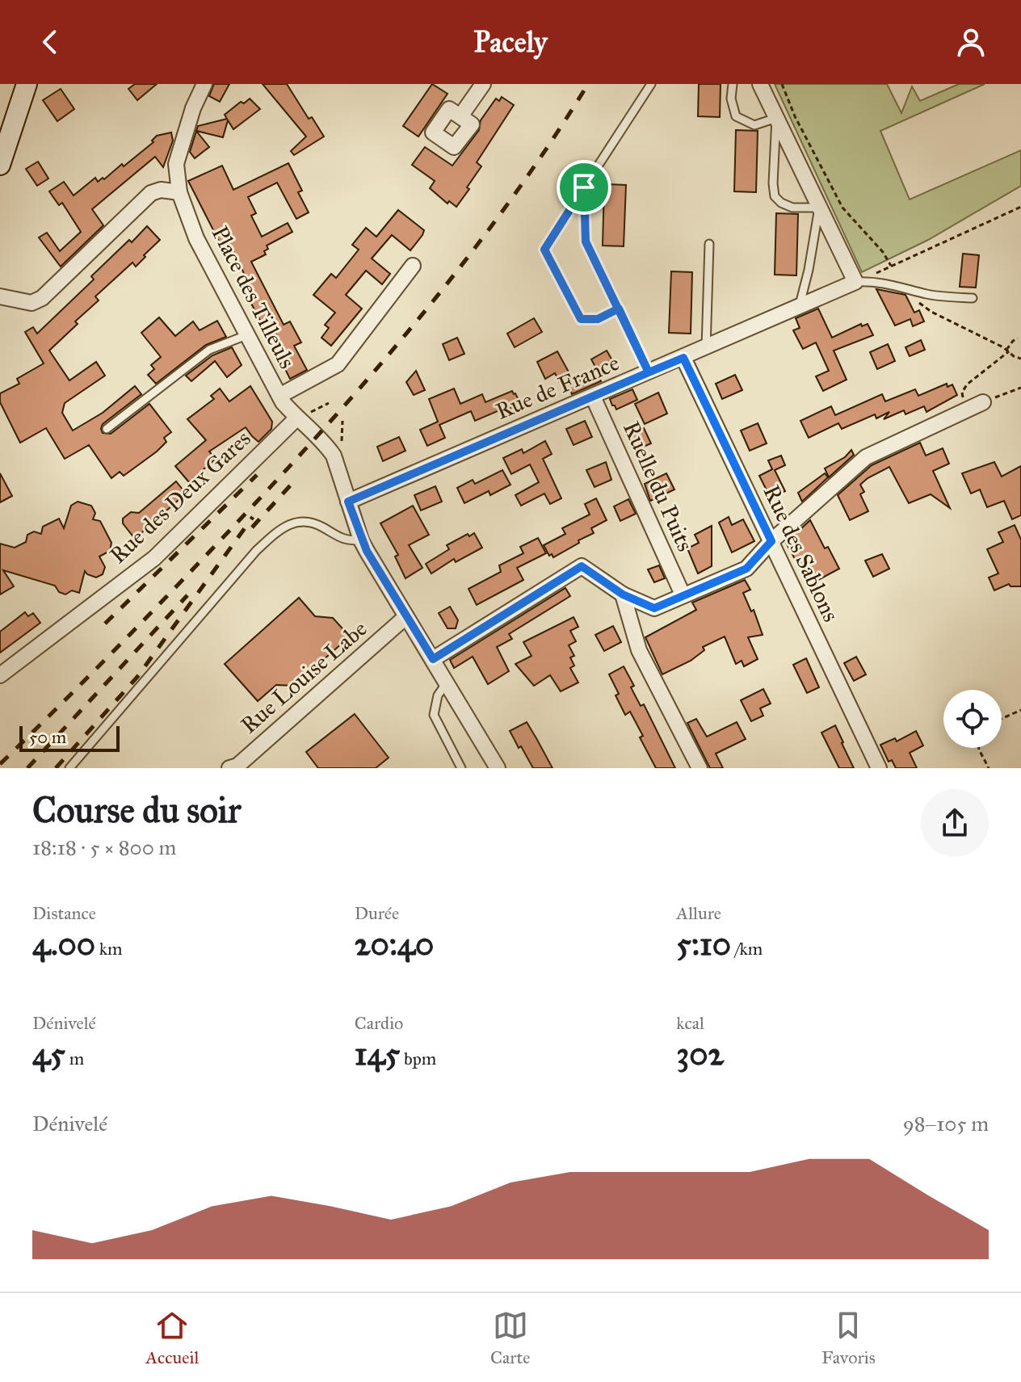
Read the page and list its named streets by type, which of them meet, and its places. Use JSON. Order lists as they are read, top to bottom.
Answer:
{
  "streets": {
    "street": [
      "Place des Tilleuls",
      "Rue de France",
      "Ruelle du Puits",
      "Rue des Deux Gares",
      "Rue des Sablons",
      "Rue Louise Labe"
    ]
  },
  "crossings": [
    ["Place des Tilleuls", "Rue de France"],
    ["Place des Tilleuls", "Rue des Deux Gares"],
    ["Place des Tilleuls", "Rue Louise Labe"],
    ["Rue de France", "Ruelle du Puits"],
    ["Rue de France", "Rue des Sablons"]
  ],
  "scale_bar": "50 m",
  "page": {
    "header": "Pacely",
    "scale": "50 m",
    "heading": ["Course du soir", "18:18 · 5 × 800 m"],
    "stats": [
      ["Distance", "4.00 km"],
      ["Durée", "20:40"],
      ["Allure", "5:10 /km"],
      ["Dénivelé", "45 m"],
      ["Cardio", "145 bpm"],
      ["kcal", "302"]
    ],
    "chart": ["Dénivelé", "98–105 m"],
    "tabs": ["Accueil", "Carte", "Favoris"]
  }
}
